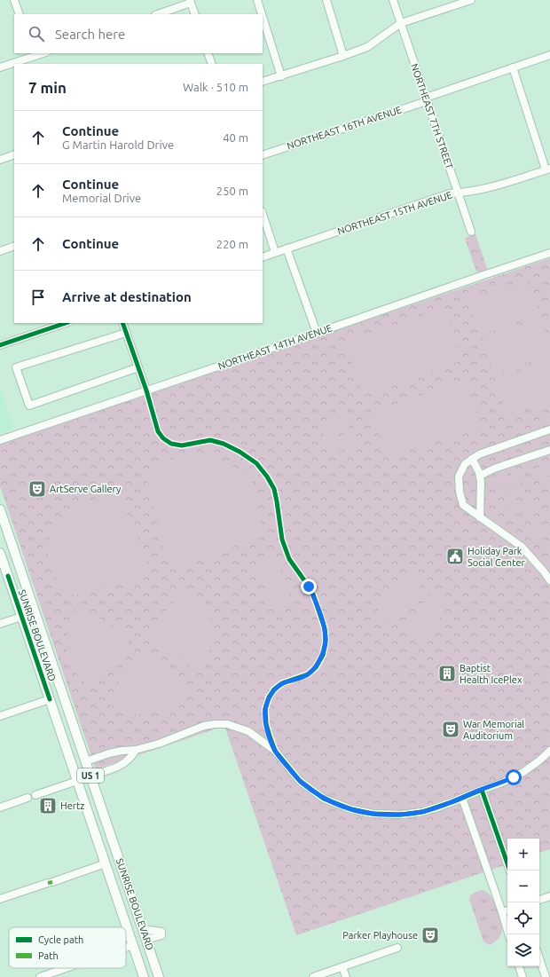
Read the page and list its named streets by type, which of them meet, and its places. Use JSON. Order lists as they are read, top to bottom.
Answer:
{
  "streets": {
    "main road": ["SUNRISE BOULEVARD", "US 1"],
    "street": [
      "NORTHEAST 7TH STREET",
      "NORTHEAST 16TH AVENUE",
      "NORTHEAST 15TH AVENUE",
      "NORTHEAST 14TH AVENUE"
    ]
  },
  "crossings": [
    ["NORTHEAST 7TH STREET", "NORTHEAST 16TH AVENUE"],
    ["NORTHEAST 7TH STREET", "NORTHEAST 15TH AVENUE"]
  ],
  "places": {
    "theatre": ["ArtServe Gallery", "War Memorial Auditorium", "Parker Playhouse"],
    "public building": ["Holiday Park Social Center"],
    "building": ["Baptist Health IcePlex", "Hertz"]
  },
  "legend": ["Cycle path", "Path"],
  "page": {
    "search": "Search here",
    "heading": ["7 min", "Walk · 510 m"],
    "list": [
      ["Continue", "G Martin Harold Drive", "40 m"],
      ["Continue", "Memorial Drive", "250 m"],
      ["Continue", "220 m"],
      "Arrive at destination"
    ],
    "map_buttons": ["+", "−"]
  }
}
